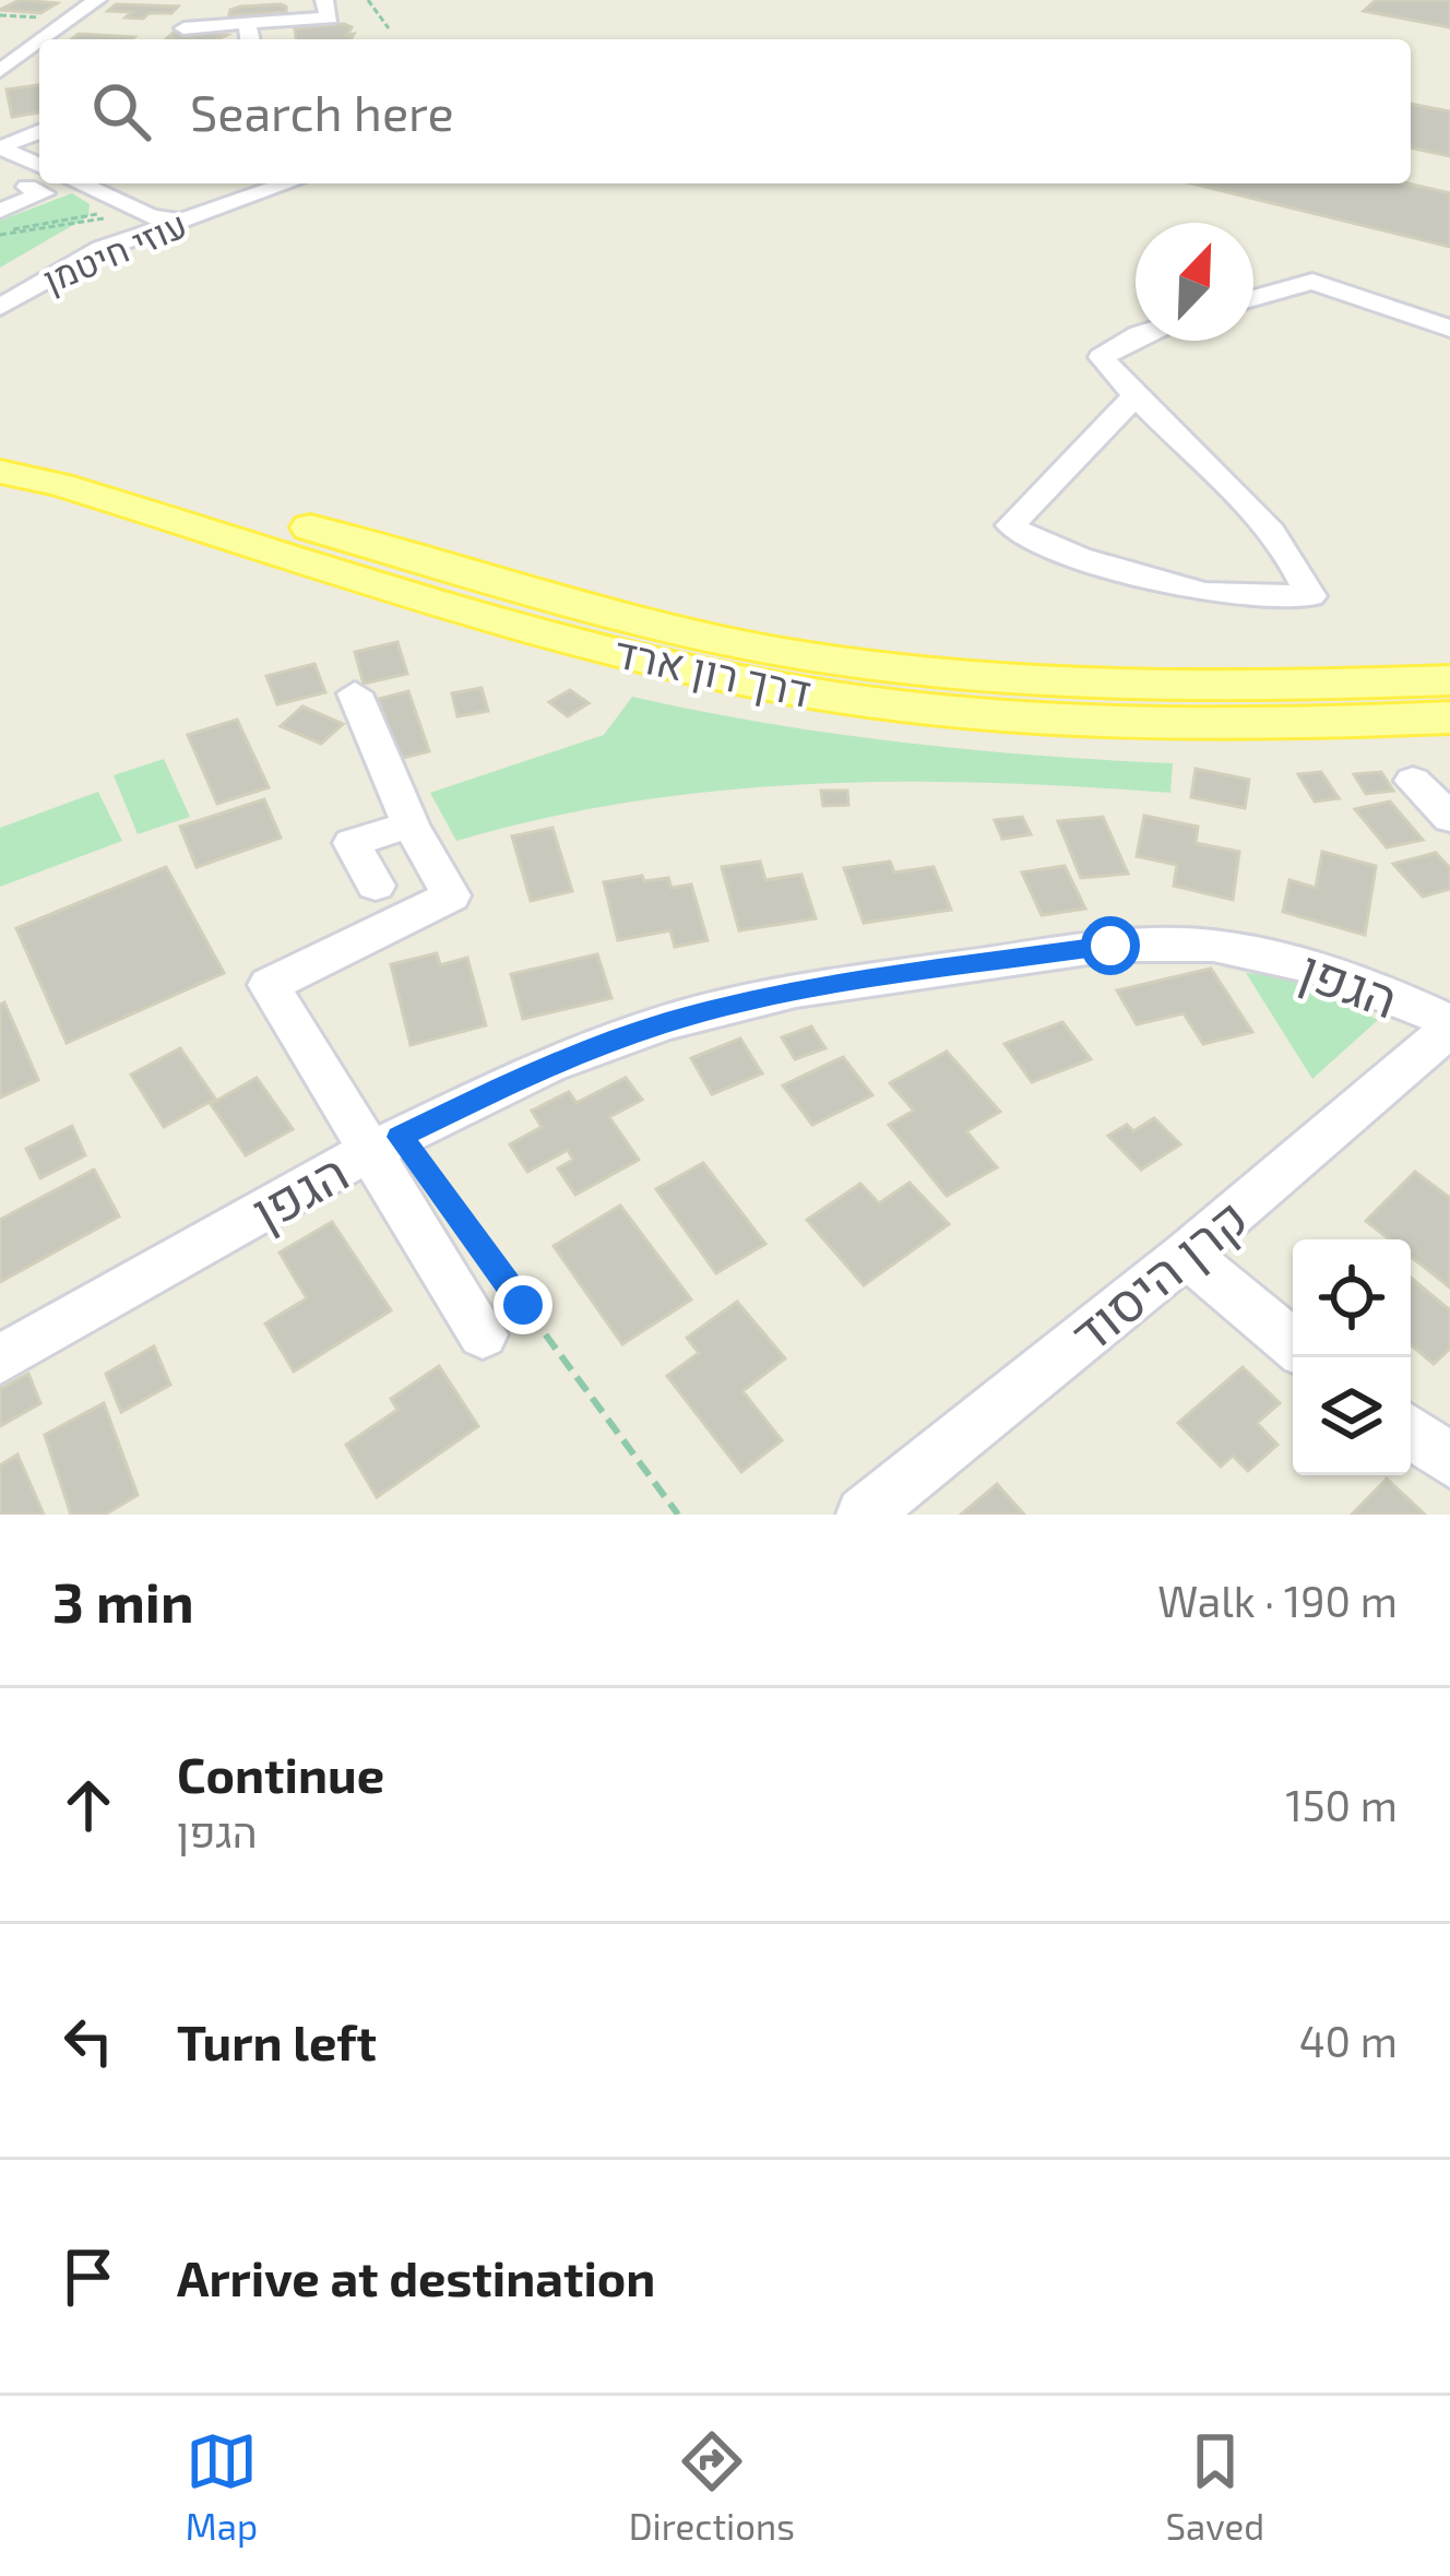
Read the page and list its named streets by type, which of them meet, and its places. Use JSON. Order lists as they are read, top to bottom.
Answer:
{
  "streets": {
    "main road": ["דרך רון ארד"],
    "street": ["עוזי חיטמן", "הגפן", "קרן היסוד"]
  },
  "crossings": [
    ["הגפן", "קרן היסוד"]
  ],
  "north": "top right",
  "page": {
    "search": "Search here",
    "heading": ["3 min", "Walk · 190 m"],
    "list": [
      ["Continue", "הגפן", "150 m"],
      ["Turn left", "40 m"],
      "Arrive at destination"
    ],
    "nav": ["Map", "Directions", "Saved"]
  }
}
